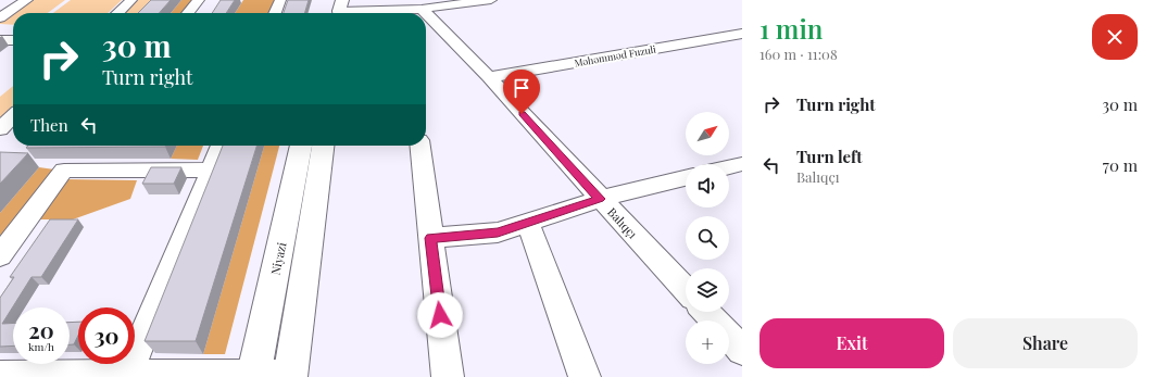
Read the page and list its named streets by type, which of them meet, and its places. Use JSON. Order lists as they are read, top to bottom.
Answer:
{
  "streets": {
    "main road": ["Niyazi"],
    "street": ["Məhəmməd Fuzuli", "Balıqçı"]
  },
  "crossings": [
    ["Məhəmməd Fuzuli", "Balıqçı"]
  ],
  "north": "top right",
  "page": {
    "heading": ["1 min", "160 m · 11:08"],
    "turn": ["30 m", "Turn right"],
    "list": [
      {
        "name": "Turn right",
        "value": "30 m"
      },
      {
        "name": "Turn left",
        "note": "Balıqçı",
        "value": "70 m"
      }
    ],
    "then": "Then",
    "map_buttons": "+",
    "speed": "20 km/h",
    "limit": "30",
    "buttons": ["Exit", "Share"]
  }
}
